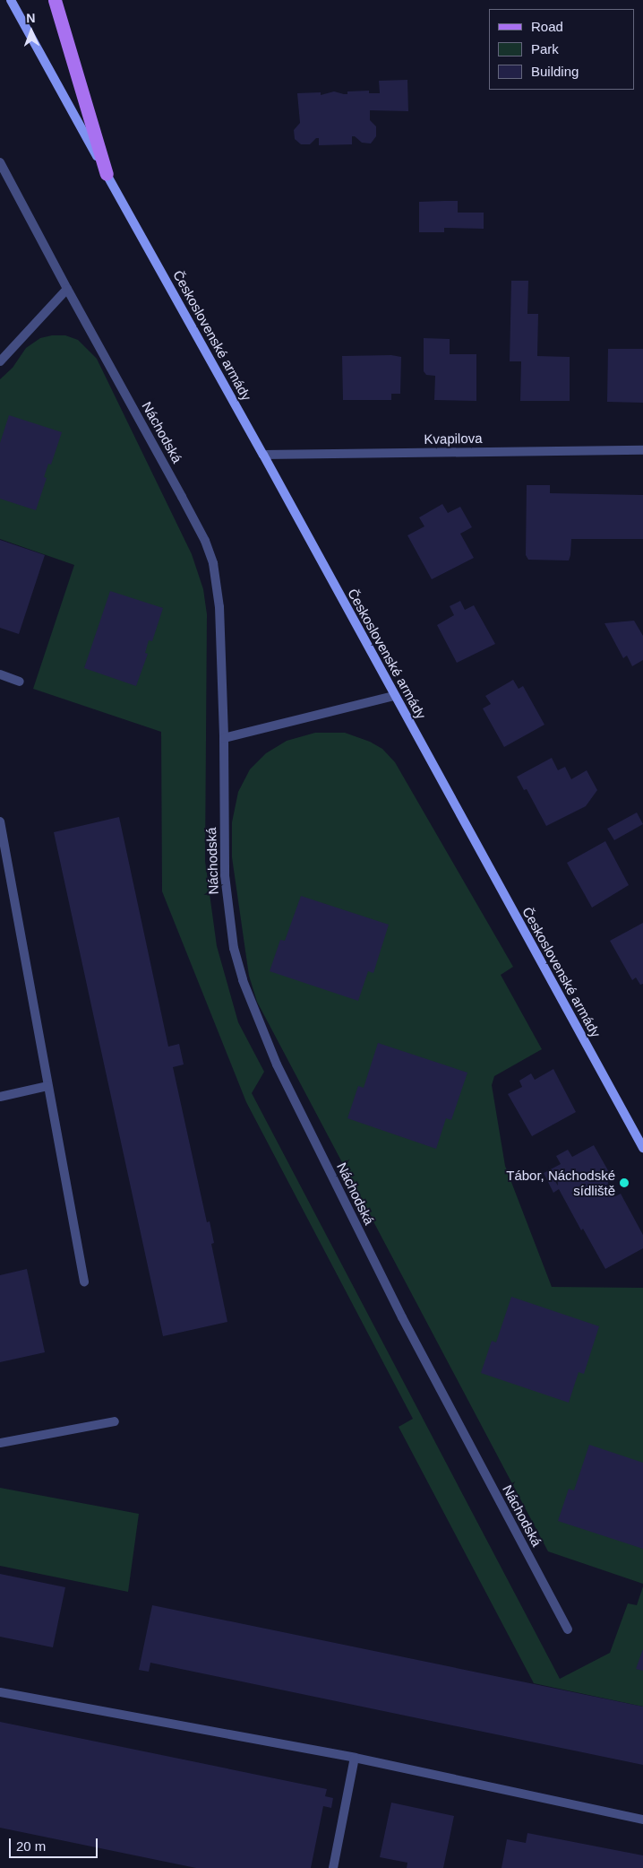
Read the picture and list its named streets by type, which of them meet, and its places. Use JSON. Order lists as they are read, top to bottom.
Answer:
{
  "streets": {
    "main road": ["Československé armády"],
    "street": ["Náchodská", "Kvapilova"]
  },
  "crossings": [
    ["Československé armády", "Kvapilova"]
  ],
  "places": ["Tábor, Náchodské sídliště"],
  "legend": ["Road", "Park", "Building"],
  "scale_bar": "20 m",
  "north": "top"
}
